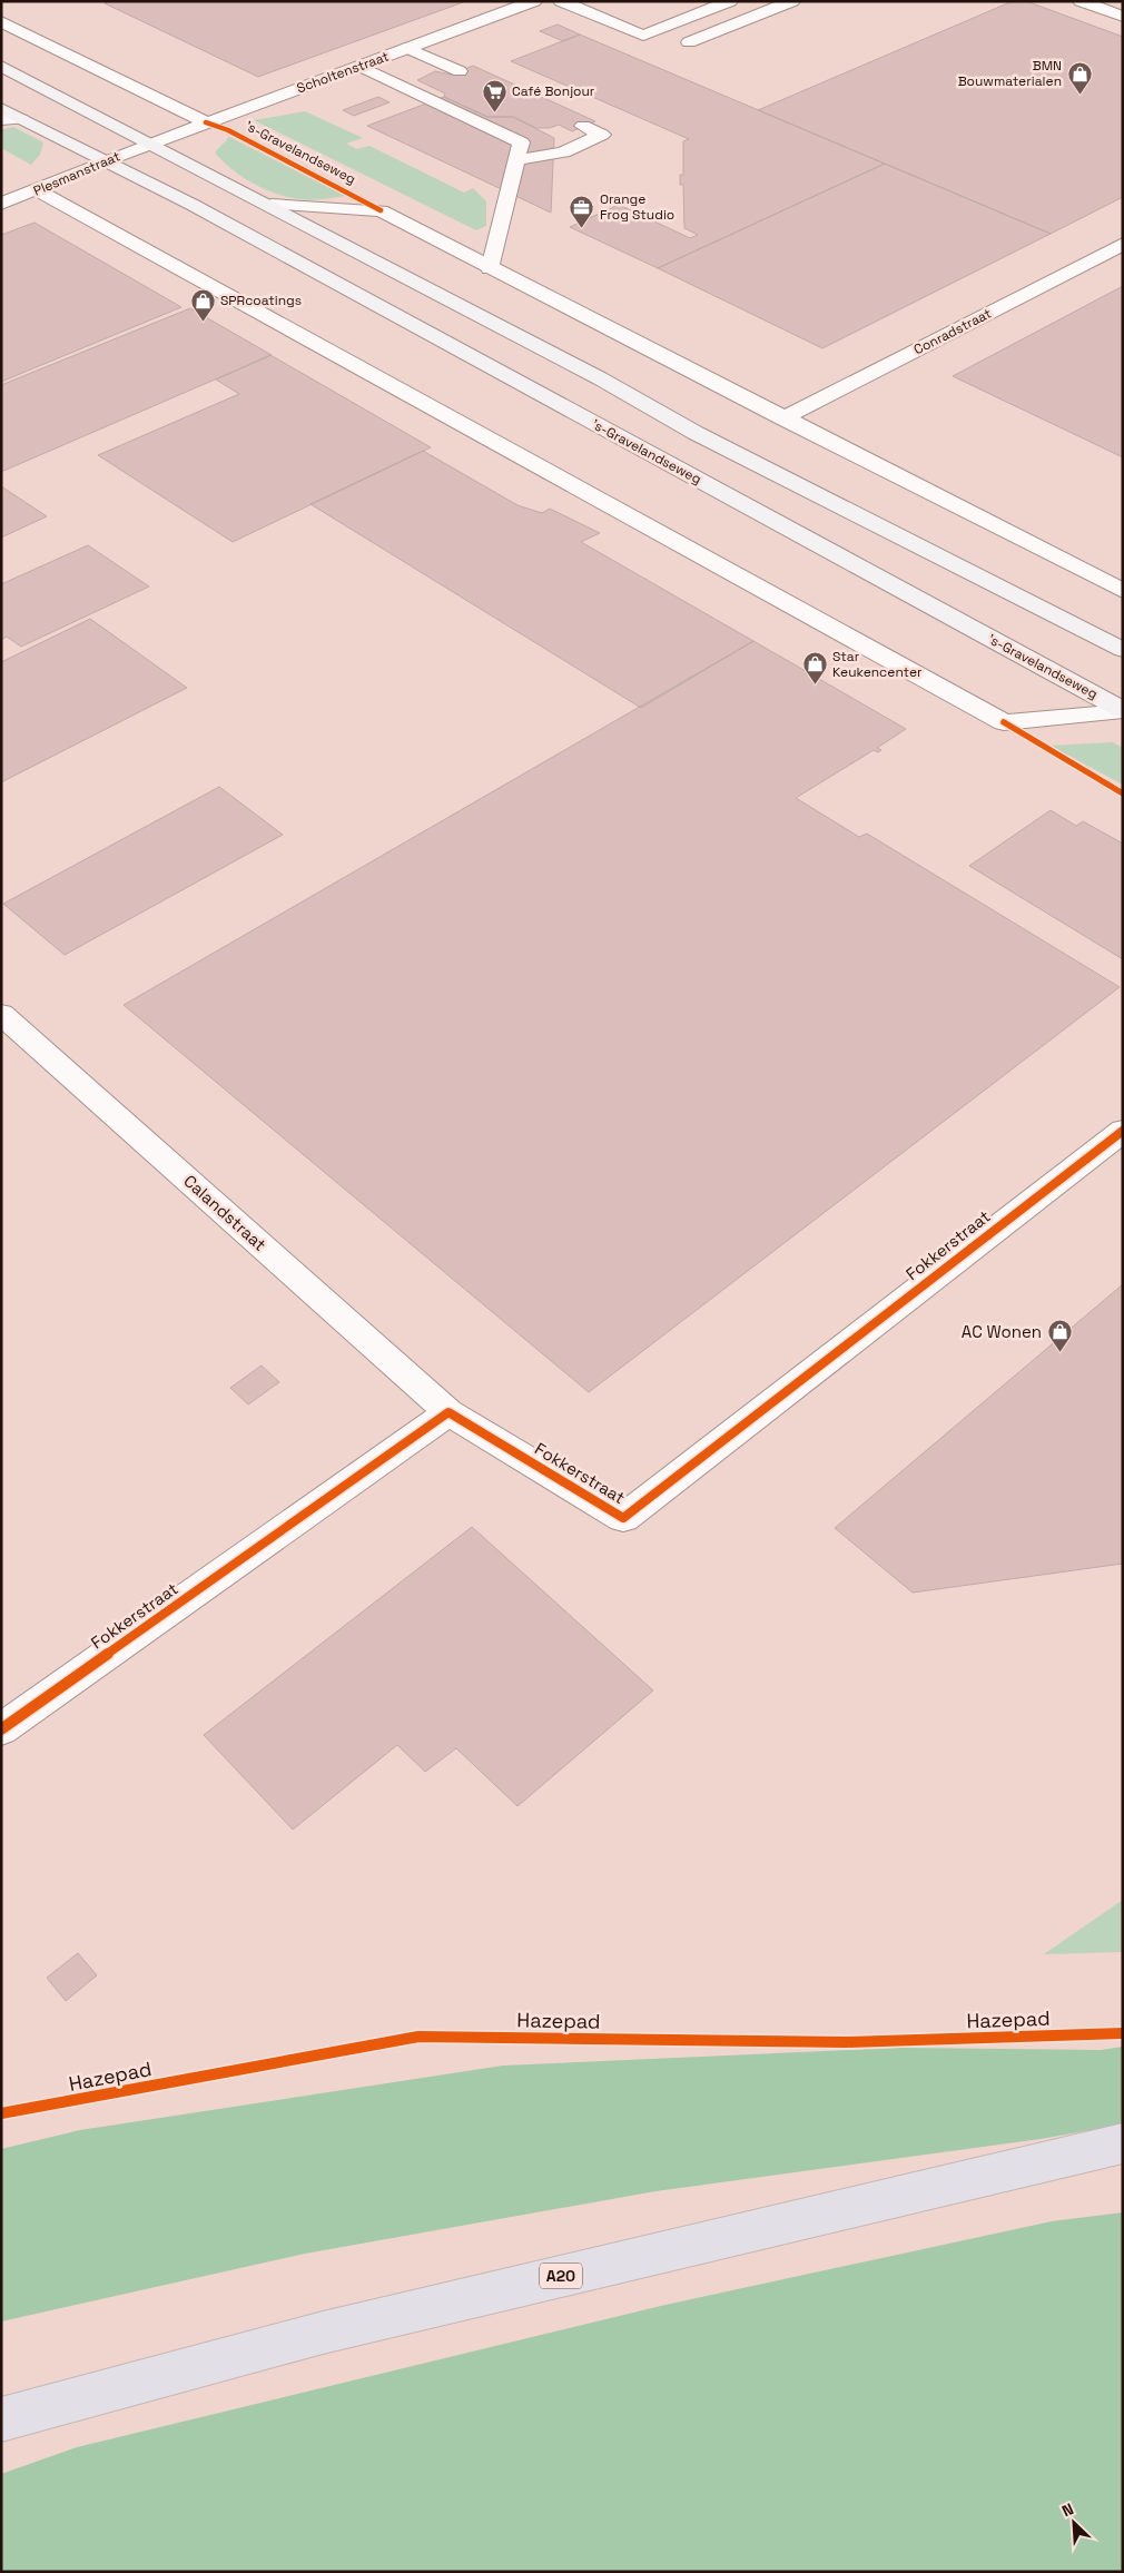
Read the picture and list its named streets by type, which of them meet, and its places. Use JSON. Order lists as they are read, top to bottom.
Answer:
{
  "streets": {
    "highway": ["A20"],
    "main road": ["'s-Gravelandseweg"],
    "street": [
      "Scholtenstraat",
      "Plesmanstraat",
      "Conradstraat",
      "Calandstraat",
      "Fokkerstraat"
    ],
    "cycle path": ["Hazepad"]
  },
  "crossings": [
    ["Scholtenstraat", "'s-Gravelandseweg"],
    ["Scholtenstraat", "Plesmanstraat"],
    ["'s-Gravelandseweg", "Plesmanstraat"],
    ["'s-Gravelandseweg", "Conradstraat"],
    ["Calandstraat", "Fokkerstraat"]
  ],
  "places": {
    "shop": [
      "BMN Bouwmaterialen",
      "SPRcoatings",
      "Star Keukencenter",
      "AC Wonen"
    ],
    "supermarket": ["Café Bonjour"],
    "office": ["Orange Frog Studio"]
  },
  "north": "top left"
}
